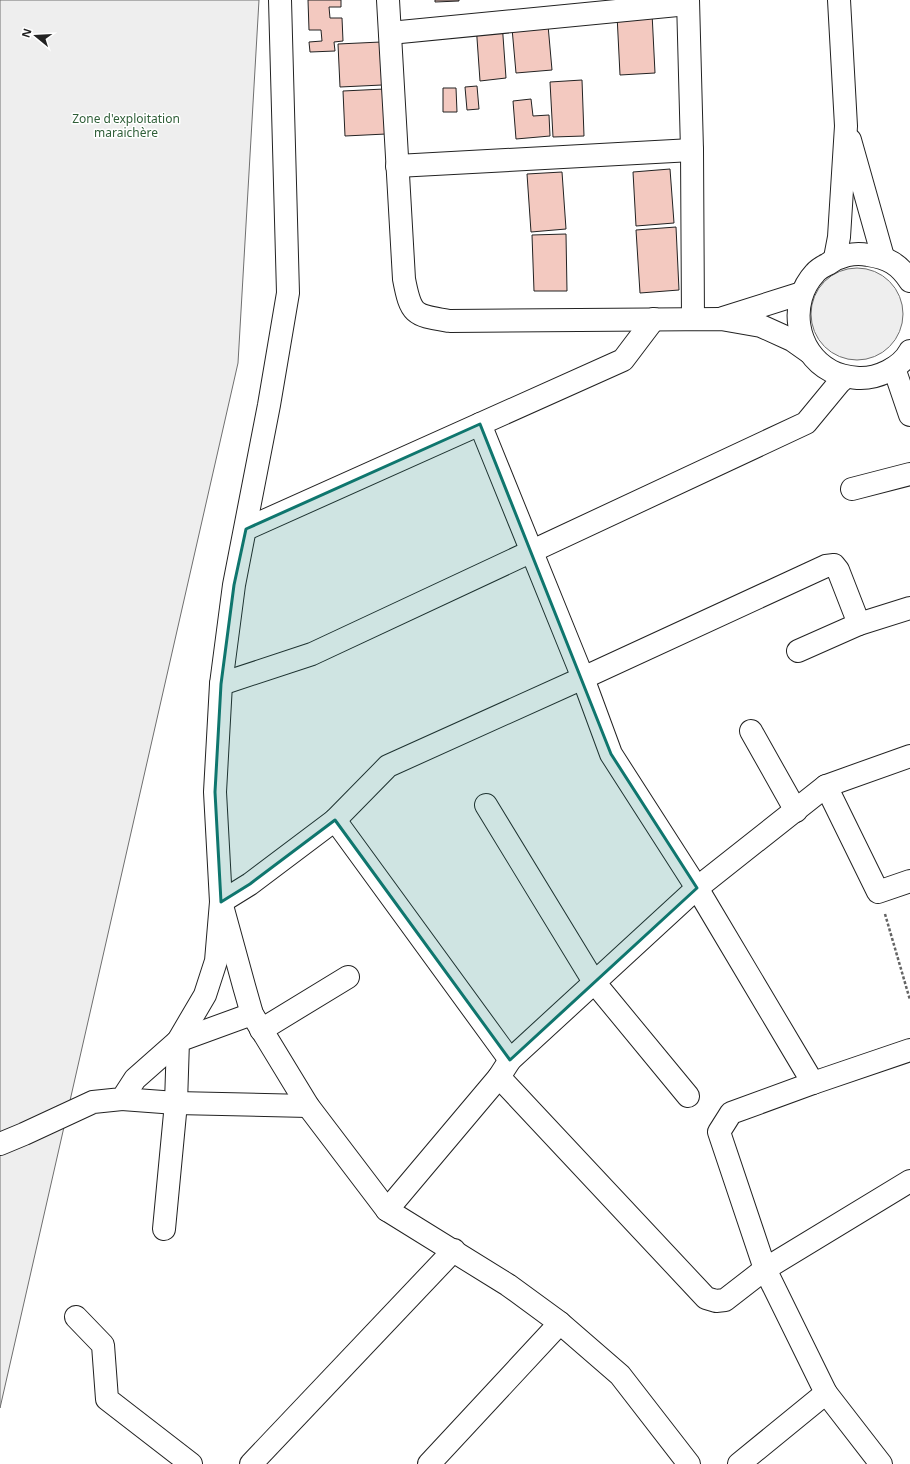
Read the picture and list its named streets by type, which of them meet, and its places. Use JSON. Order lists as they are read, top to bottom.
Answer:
{
  "parks": ["Zone d'exploitation maraichère"],
  "north": "left"
}
